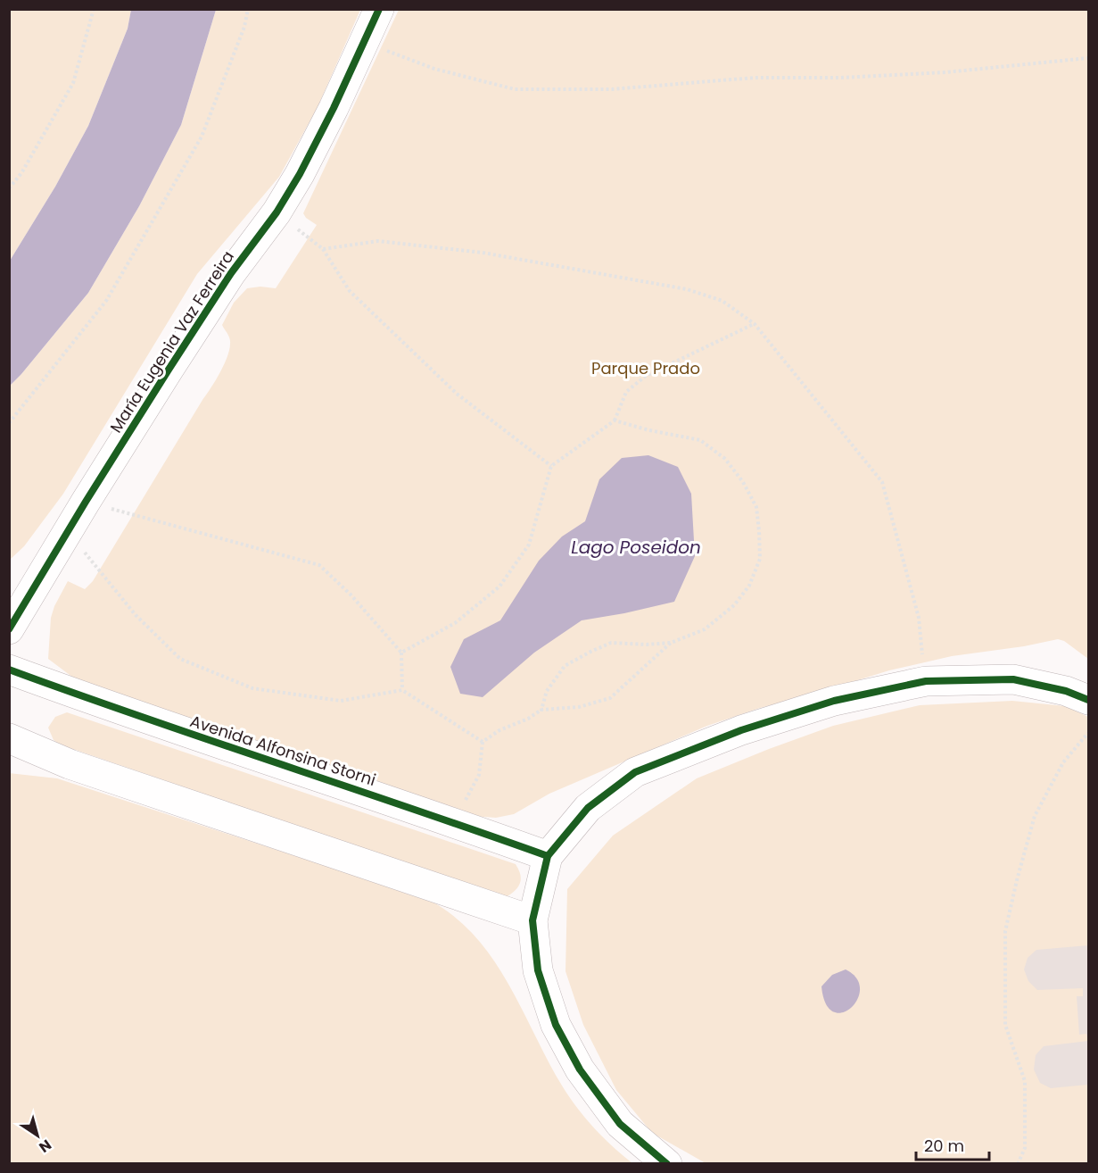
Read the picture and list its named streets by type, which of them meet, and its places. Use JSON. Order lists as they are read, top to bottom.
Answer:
{
  "streets": {
    "street": ["María Eugenia Vaz Ferreira", "Avenida Alfonsina Storni"]
  },
  "water": ["Lago Poseidon"],
  "parks": ["Parque Prado"],
  "scale_bar": "20 m",
  "north": "bottom right"
}
